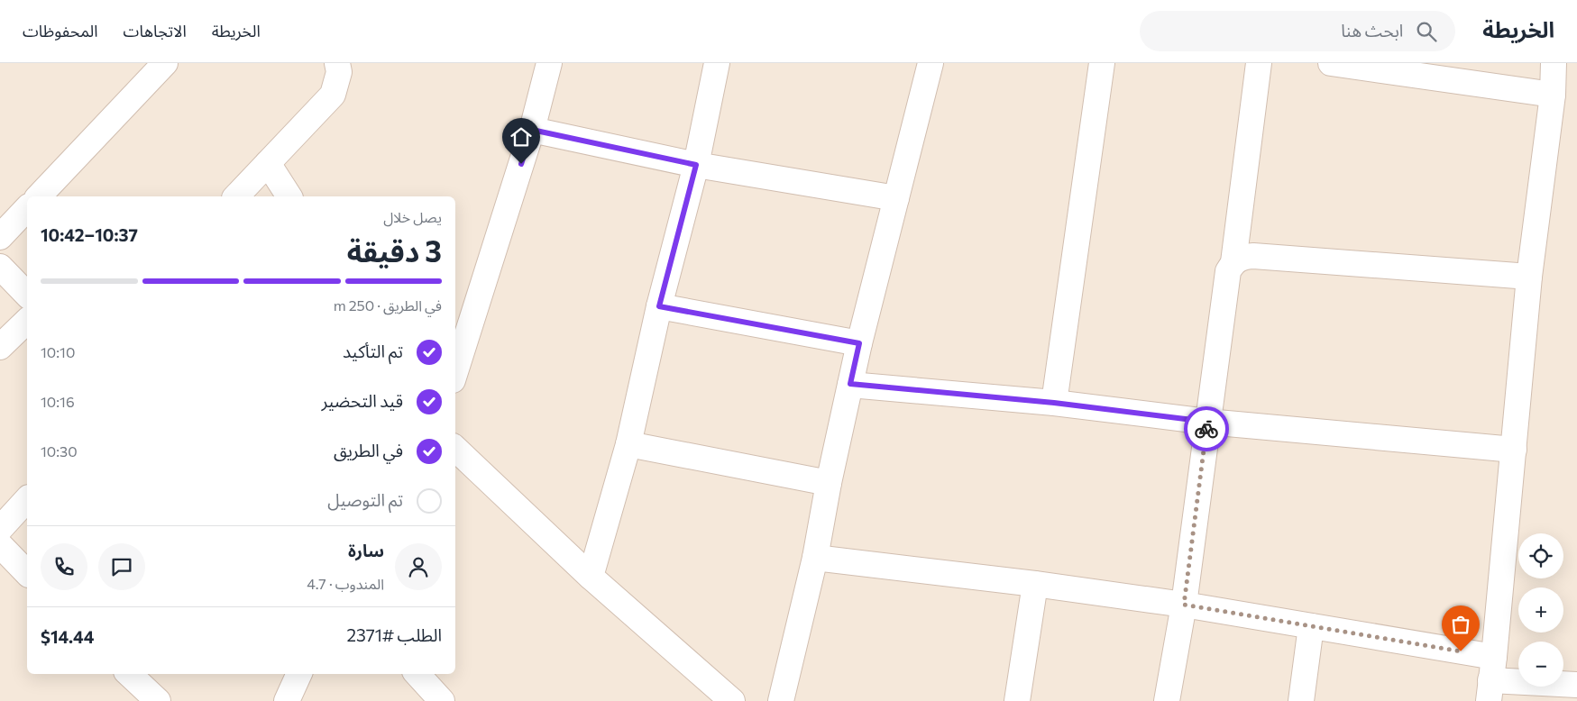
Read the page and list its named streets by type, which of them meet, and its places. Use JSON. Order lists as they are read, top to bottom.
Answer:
{
  "page": {
    "header": "الخريطة",
    "search": "ابحث هنا",
    "nav": ["الخريطة", "الاتجاهات", "المحفوظات"],
    "heading": ["3 دقيقة", "يصل خلال", "10:37–10:42"],
    "panel": [
      "سارة",
      "المندوب · 4.7",
      "الطلب #2371",
      "$14.44"
    ],
    "bar": "في الطريق · 250 m",
    "list": [
      ["تم التأكيد", "10:10"],
      ["قيد التحضير", "10:16"],
      ["في الطريق", "10:30"],
      "تم التوصيل"
    ],
    "map_buttons": ["+", "−"]
  }
}
